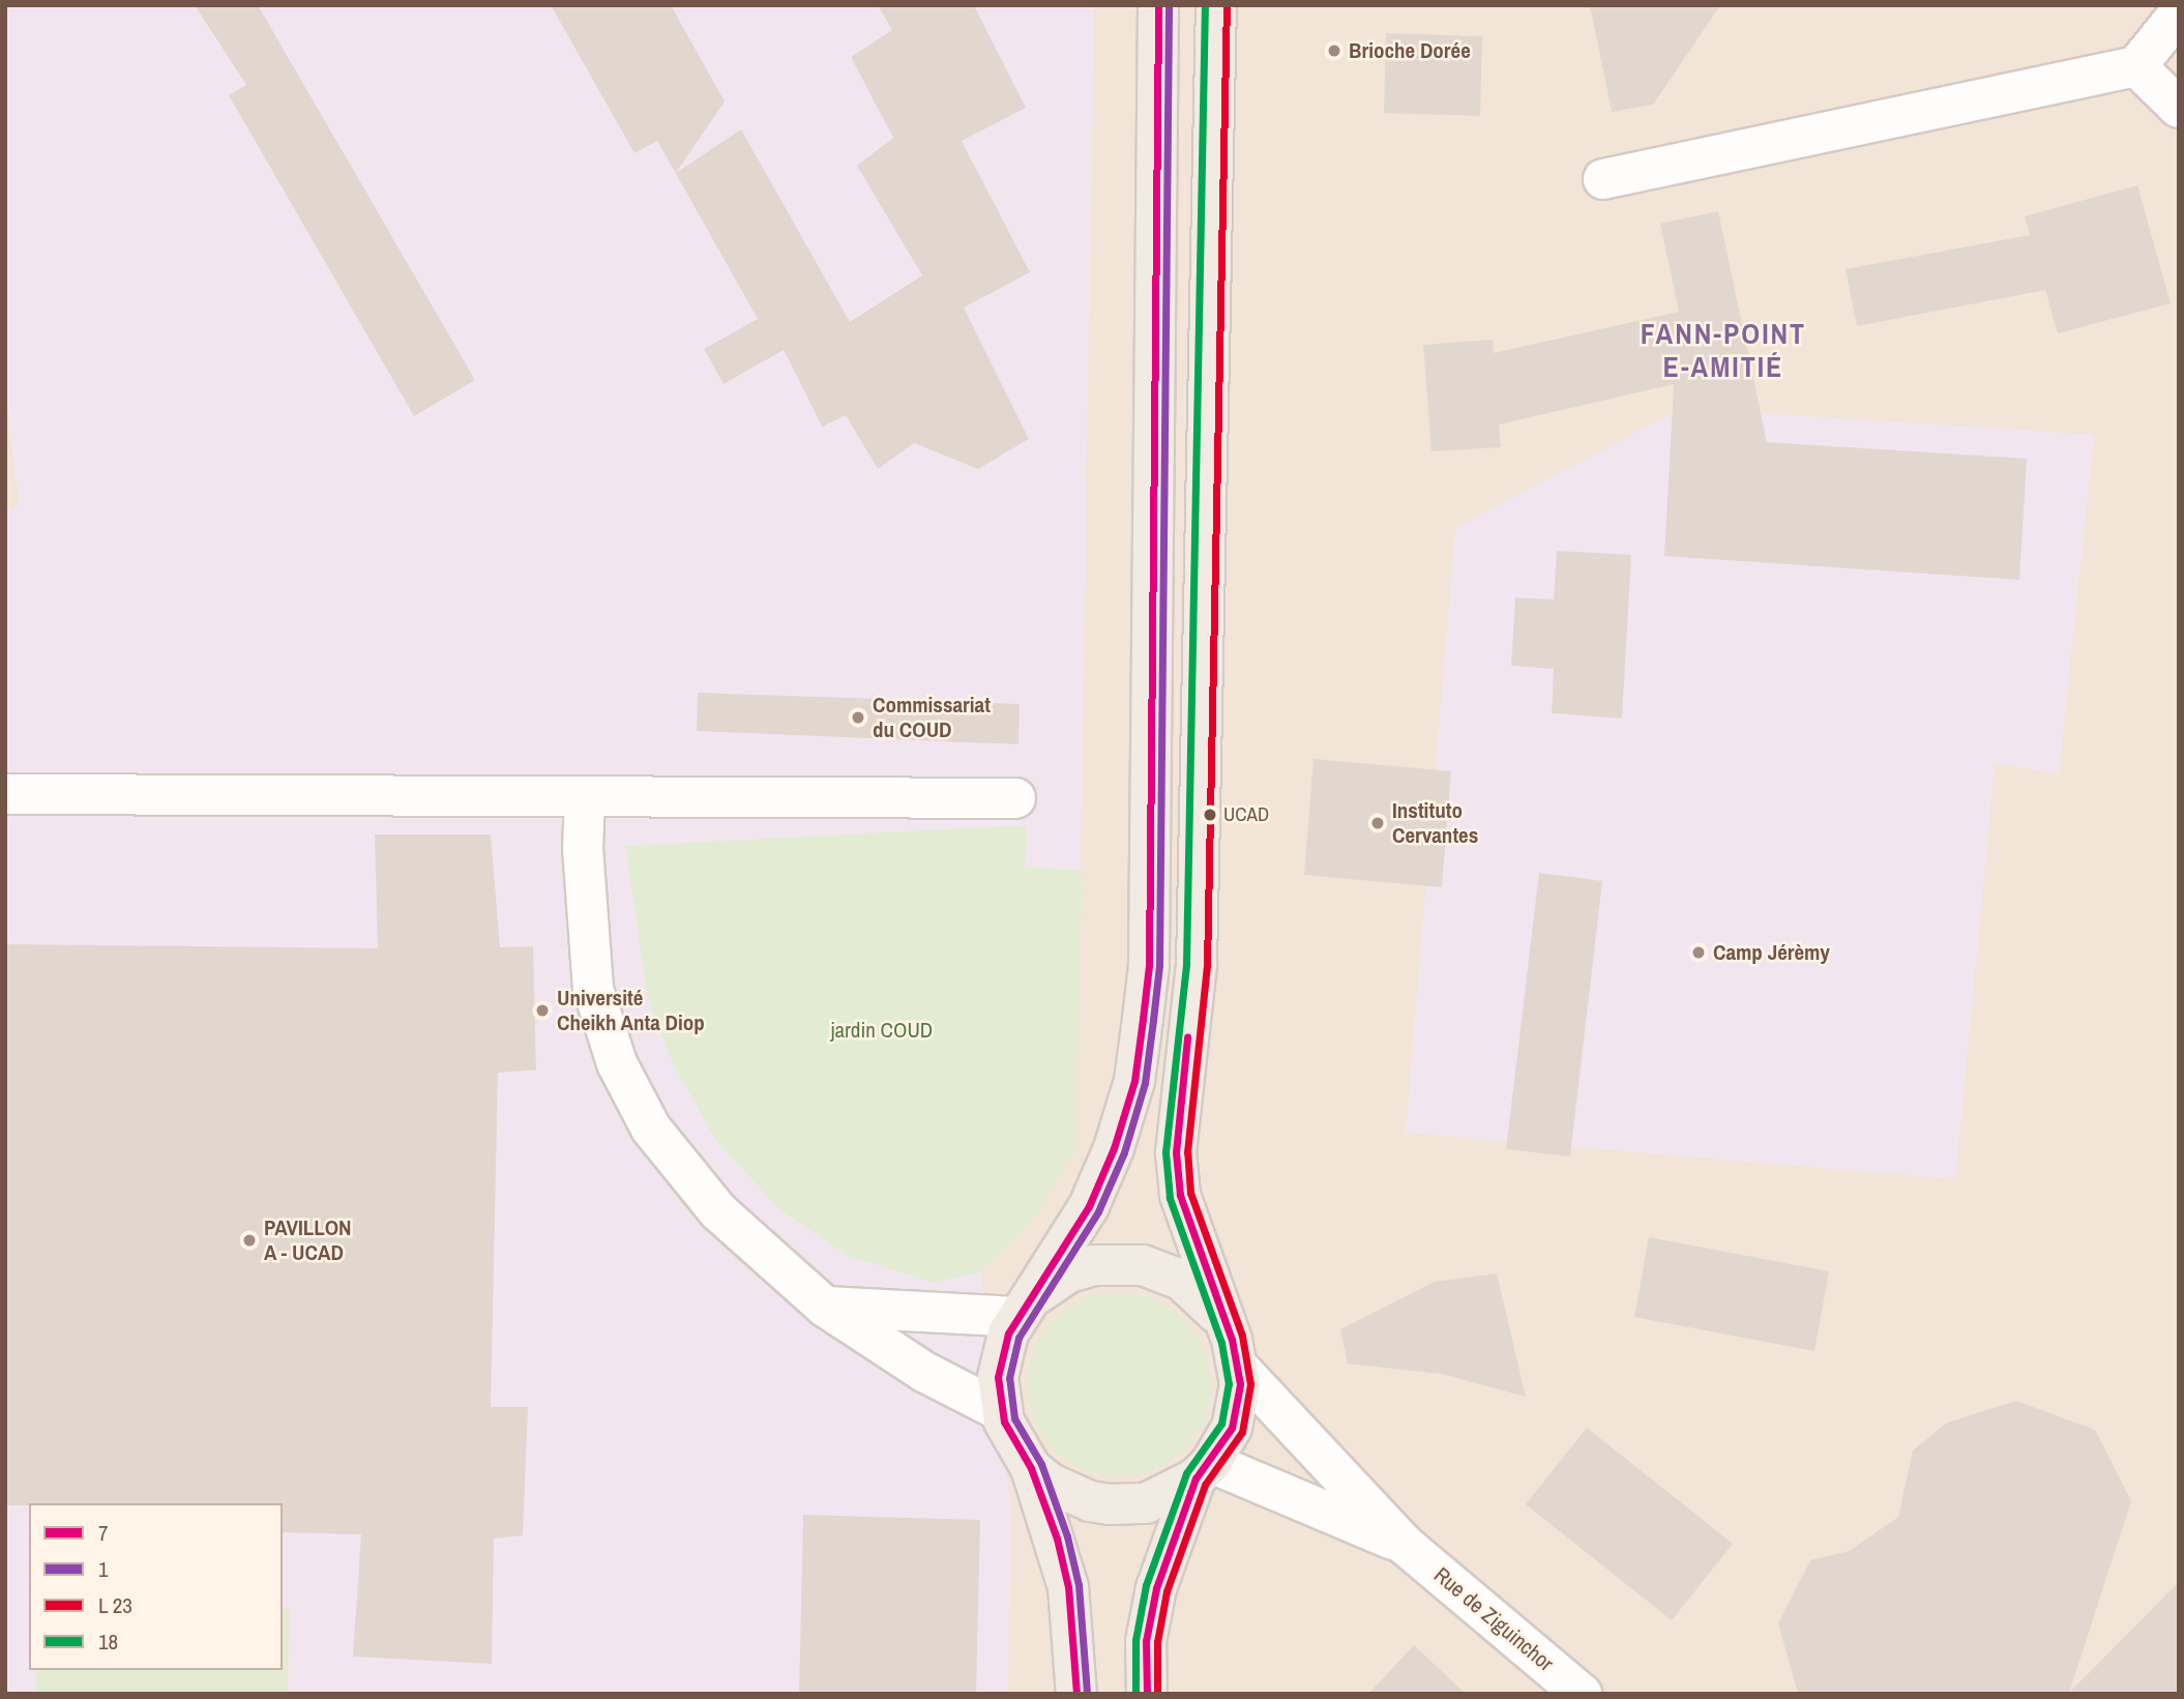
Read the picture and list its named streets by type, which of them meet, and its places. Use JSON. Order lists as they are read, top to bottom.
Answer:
{
  "streets": {
    "street": ["Rue de Ziguinchor"]
  },
  "districts": ["FANN-POINT E-AMITIÉ"],
  "parks": ["jardin COUD"],
  "places": [
    "Brioche Dorée",
    "Commissariat du COUD",
    "UCAD",
    "Instituto Cervantes",
    "Camp Jérèmy",
    "Université Cheikh Anta Diop",
    "PAVILLON A - UCAD"
  ],
  "lines": ["transit line 7", "transit line 1", "transit line 18"],
  "legend": [
    "7",
    "1",
    "L 23",
    "18"
  ]
}
